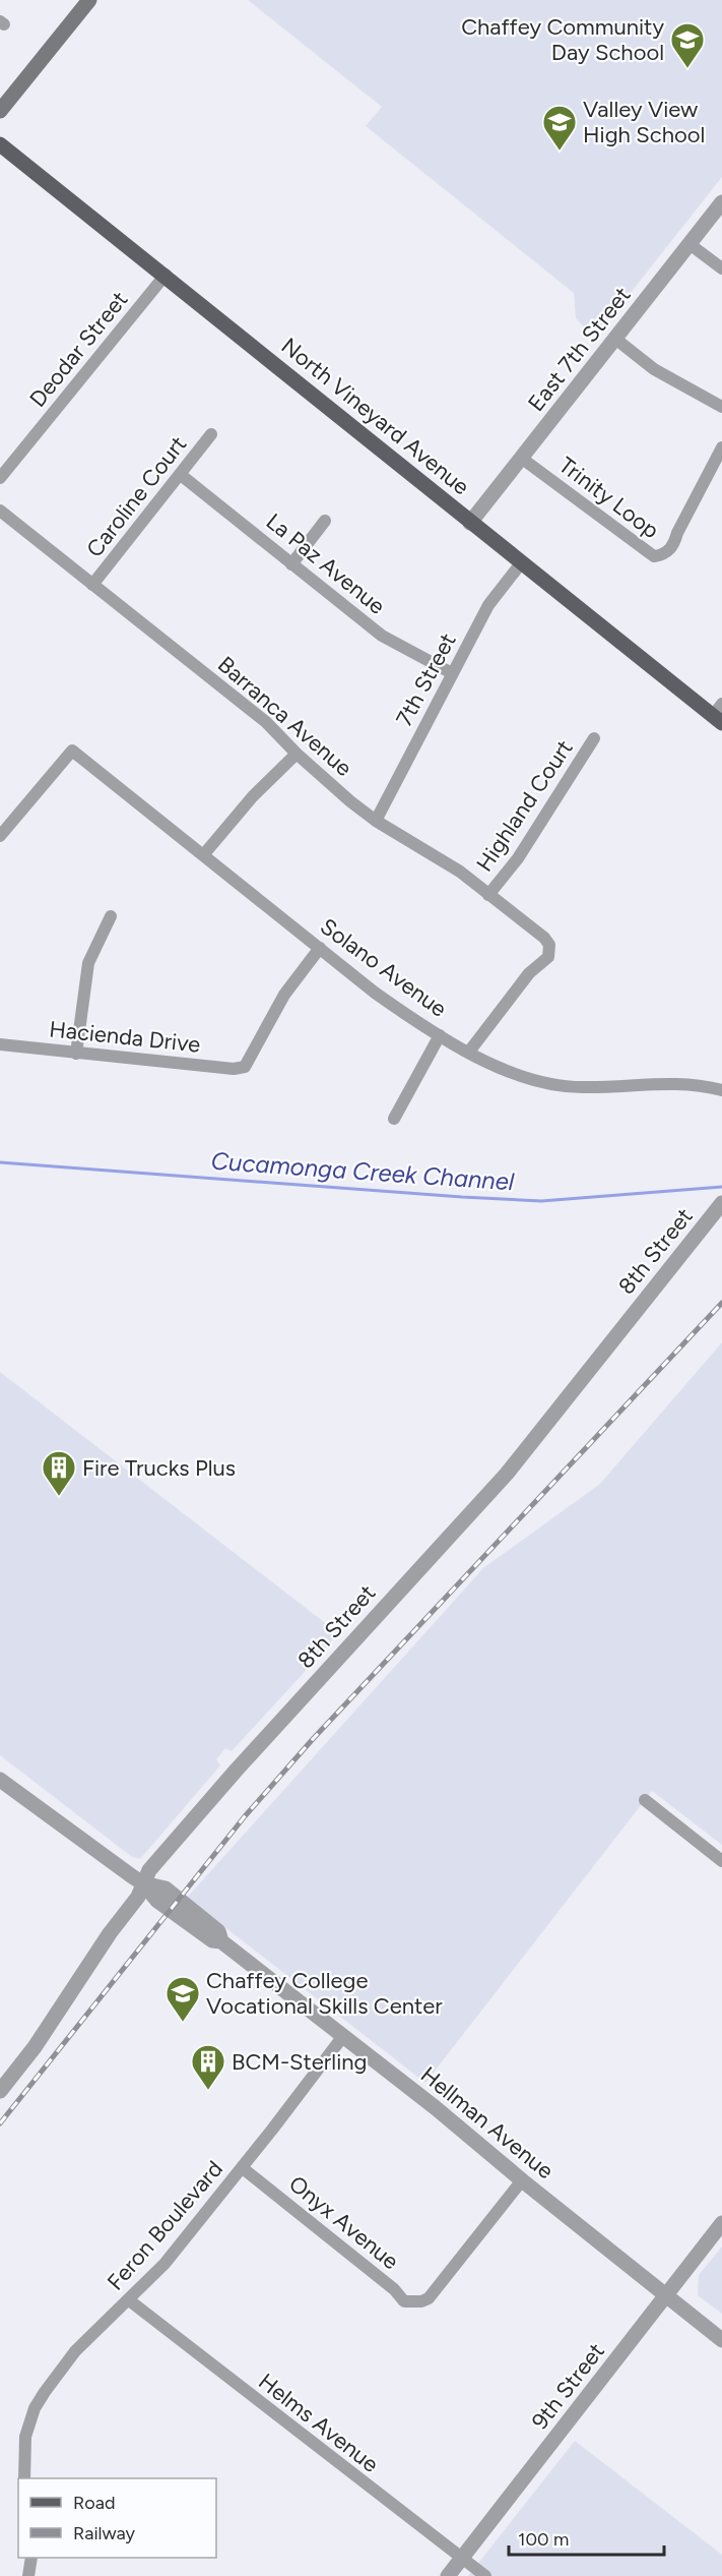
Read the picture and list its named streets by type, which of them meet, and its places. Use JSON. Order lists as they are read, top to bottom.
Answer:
{
  "streets": {
    "main road": ["North Vineyard Avenue"],
    "street": [
      "Deodar Street",
      "East 7th Street",
      "Caroline Court",
      "Trinity Loop",
      "La Paz Avenue",
      "7th Street",
      "Barranca Avenue",
      "Highland Court",
      "Solano Avenue",
      "Hacienda Drive",
      "8th Street",
      "Hellman Avenue",
      "Onyx Avenue",
      "Feron Boulevard",
      "9th Street",
      "Helms Avenue"
    ]
  },
  "crossings": [
    ["Deodar Street", "North Vineyard Avenue"],
    ["East 7th Street", "North Vineyard Avenue"],
    ["East 7th Street", "Trinity Loop"],
    ["North Vineyard Avenue", "7th Street"],
    ["Caroline Court", "La Paz Avenue"],
    ["Caroline Court", "Barranca Avenue"],
    ["La Paz Avenue", "7th Street"],
    ["7th Street", "Barranca Avenue"],
    ["Barranca Avenue", "Highland Court"],
    ["Barranca Avenue", "Solano Avenue"],
    ["Solano Avenue", "Hacienda Drive"],
    ["8th Street", "Hellman Avenue"],
    ["Hellman Avenue", "Onyx Avenue"],
    ["Hellman Avenue", "Feron Boulevard"],
    ["Hellman Avenue", "9th Street"],
    ["Onyx Avenue", "Feron Boulevard"],
    ["Feron Boulevard", "Helms Avenue"],
    ["9th Street", "Helms Avenue"]
  ],
  "water": ["Cucamonga Creek Channel"],
  "places": {
    "school or university": ["Chaffey Community Day School", "Valley View High School", "Chaffey College Vocational Skills Center"],
    "building": ["Fire Trucks Plus", "BCM-Sterling"]
  },
  "legend": ["Road", "Railway"],
  "scale_bar": "100 m"
}
